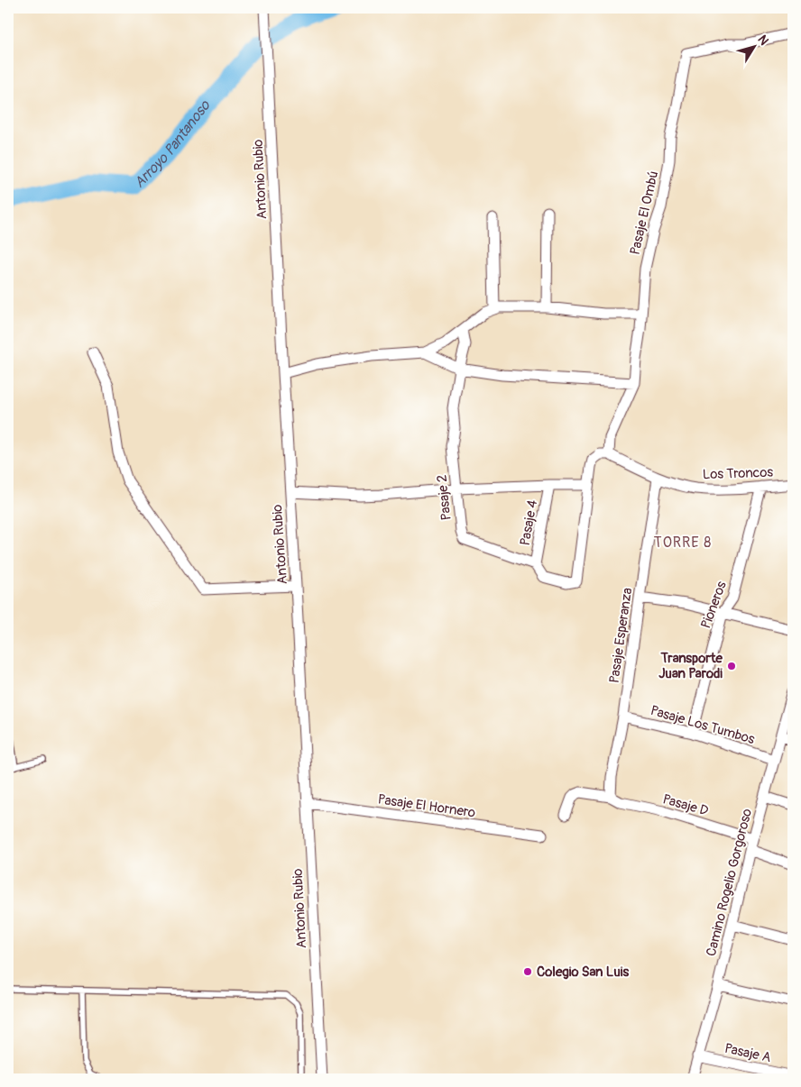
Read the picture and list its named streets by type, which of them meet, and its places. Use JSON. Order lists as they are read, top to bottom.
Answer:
{
  "streets": {
    "street": [
      "Antonio Rubio",
      "Pasaje El Ombú",
      "Los Troncos",
      "Pasaje 2",
      "Pasaje 4",
      "Pioneros",
      "Pasaje Esperanza",
      "Pasaje Los Tumbos",
      "Pasaje D",
      "Pasaje El Hornero",
      "Camino Rogelio Gorgoroso",
      "Pasaje A"
    ]
  },
  "crossings": [
    ["Antonio Rubio", "Pasaje El Hornero"],
    ["Pasaje El Ombú", "Los Troncos"],
    ["Los Troncos", "Pioneros"],
    ["Los Troncos", "Pasaje Esperanza"],
    ["Pasaje 2", "Pasaje 4"],
    ["Pioneros", "Pasaje Los Tumbos"],
    ["Pasaje Esperanza", "Pasaje Los Tumbos"],
    ["Pasaje Esperanza", "Pasaje D"],
    ["Pasaje Los Tumbos", "Camino Rogelio Gorgoroso"],
    ["Pasaje D", "Camino Rogelio Gorgoroso"],
    ["Camino Rogelio Gorgoroso", "Pasaje A"]
  ],
  "districts": ["TORRE 8"],
  "water": ["Arroyo Pantanoso"],
  "places": ["Transporte Juan Parodi", "Colegio San Luis"],
  "north": "top right"
}
